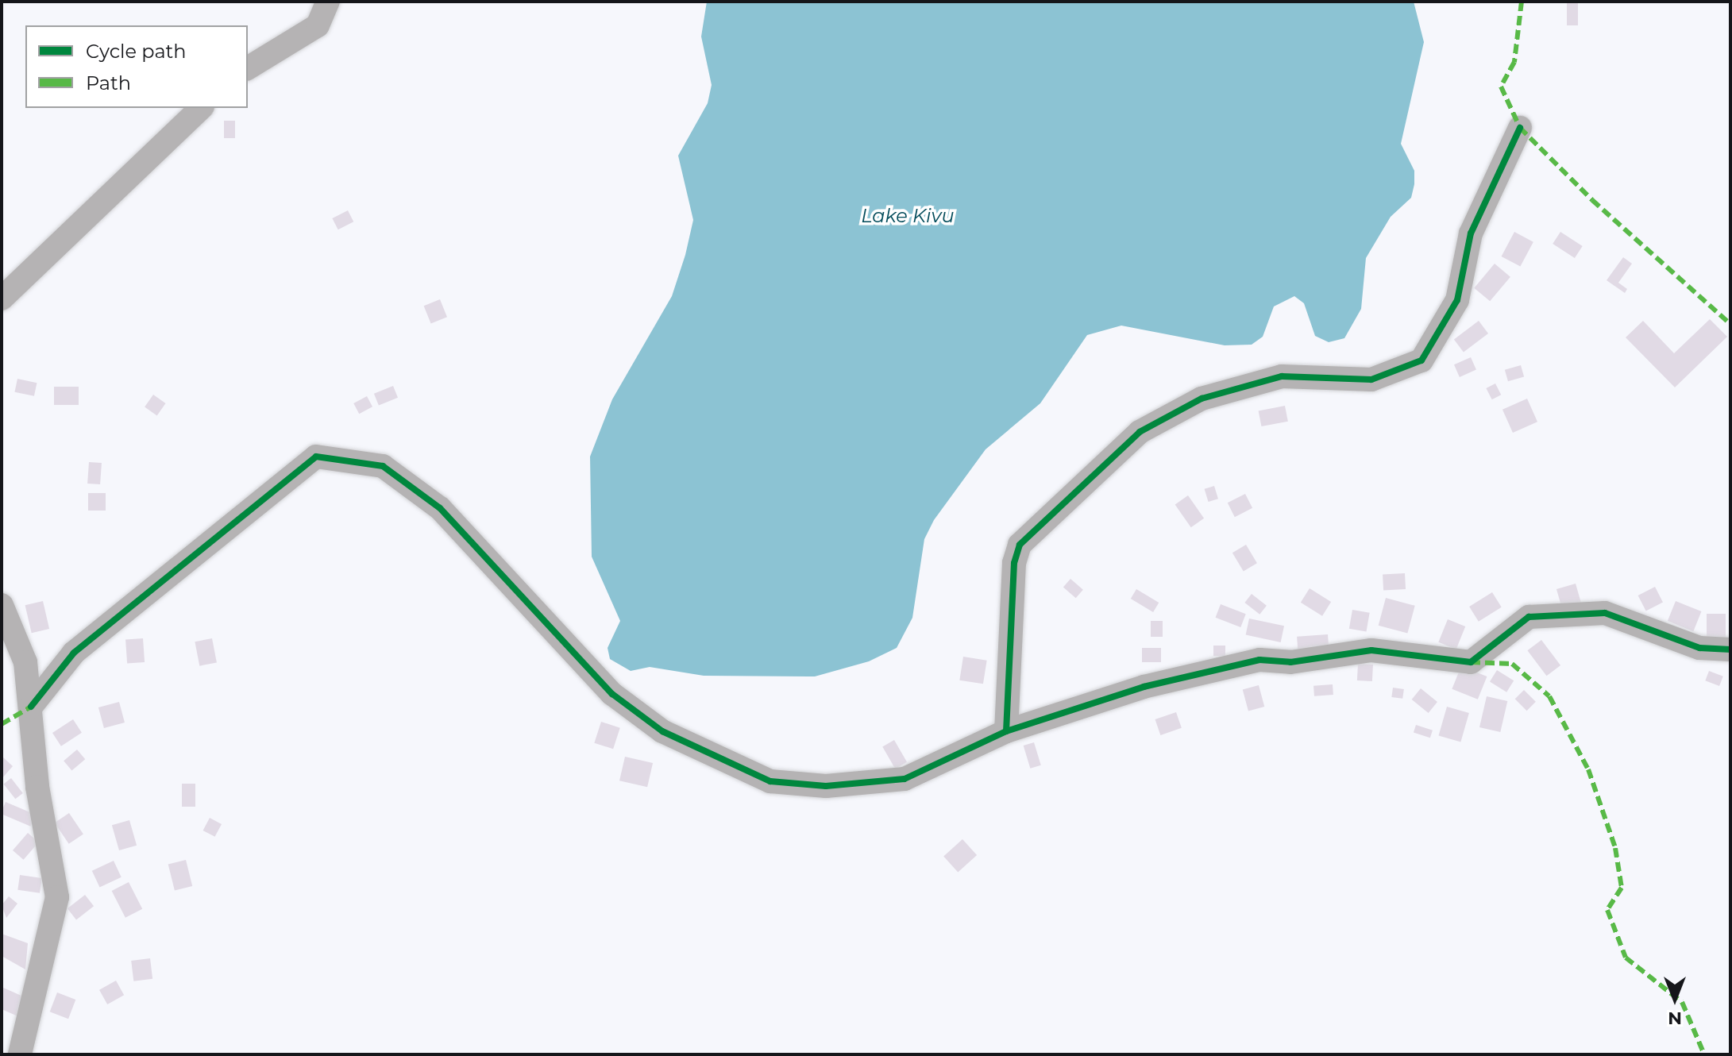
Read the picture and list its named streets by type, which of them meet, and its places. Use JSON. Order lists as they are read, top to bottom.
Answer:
{
  "water": ["Lake Kivu"],
  "legend": ["Cycle path", "Path"],
  "north": "bottom"
}
